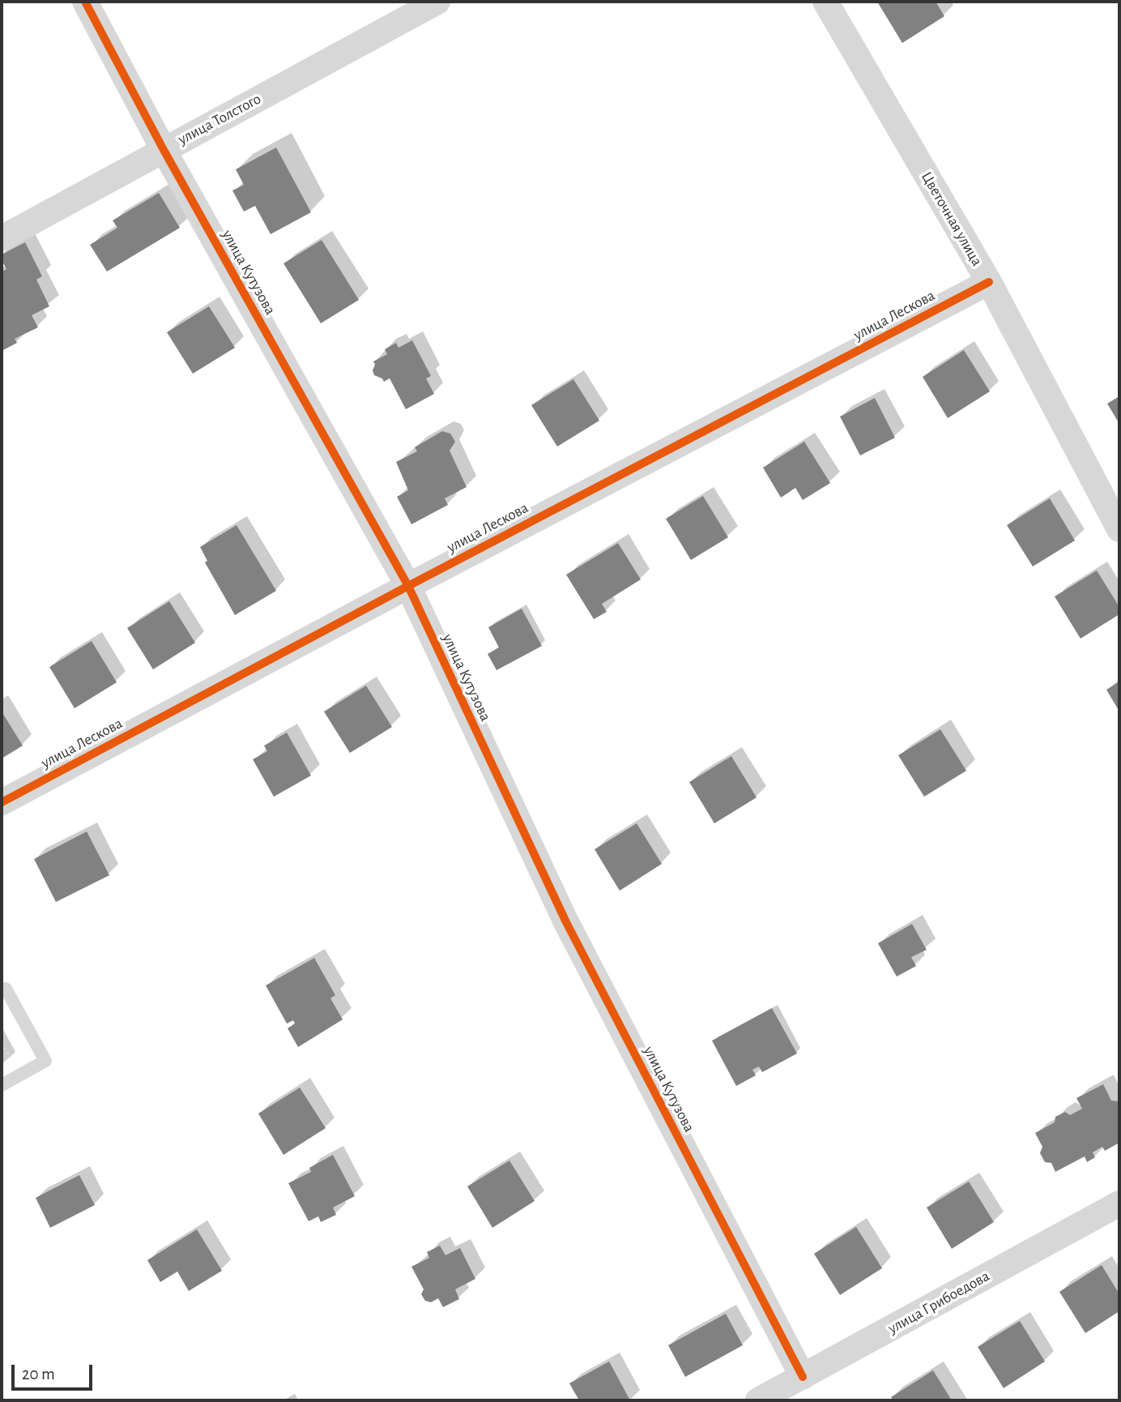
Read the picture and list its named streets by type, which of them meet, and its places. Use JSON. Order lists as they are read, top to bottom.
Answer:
{
  "streets": {
    "street": [
      "улица Толстого",
      "Цветочная улица",
      "улица Кутузова",
      "улица Лескова",
      "улица Грибоедова"
    ]
  },
  "crossings": [
    ["улица Толстого", "улица Кутузова"],
    ["Цветочная улица", "улица Лескова"],
    ["улица Кутузова", "улица Лескова"],
    ["улица Кутузова", "улица Грибоедова"]
  ],
  "scale_bar": "20 m"
}
